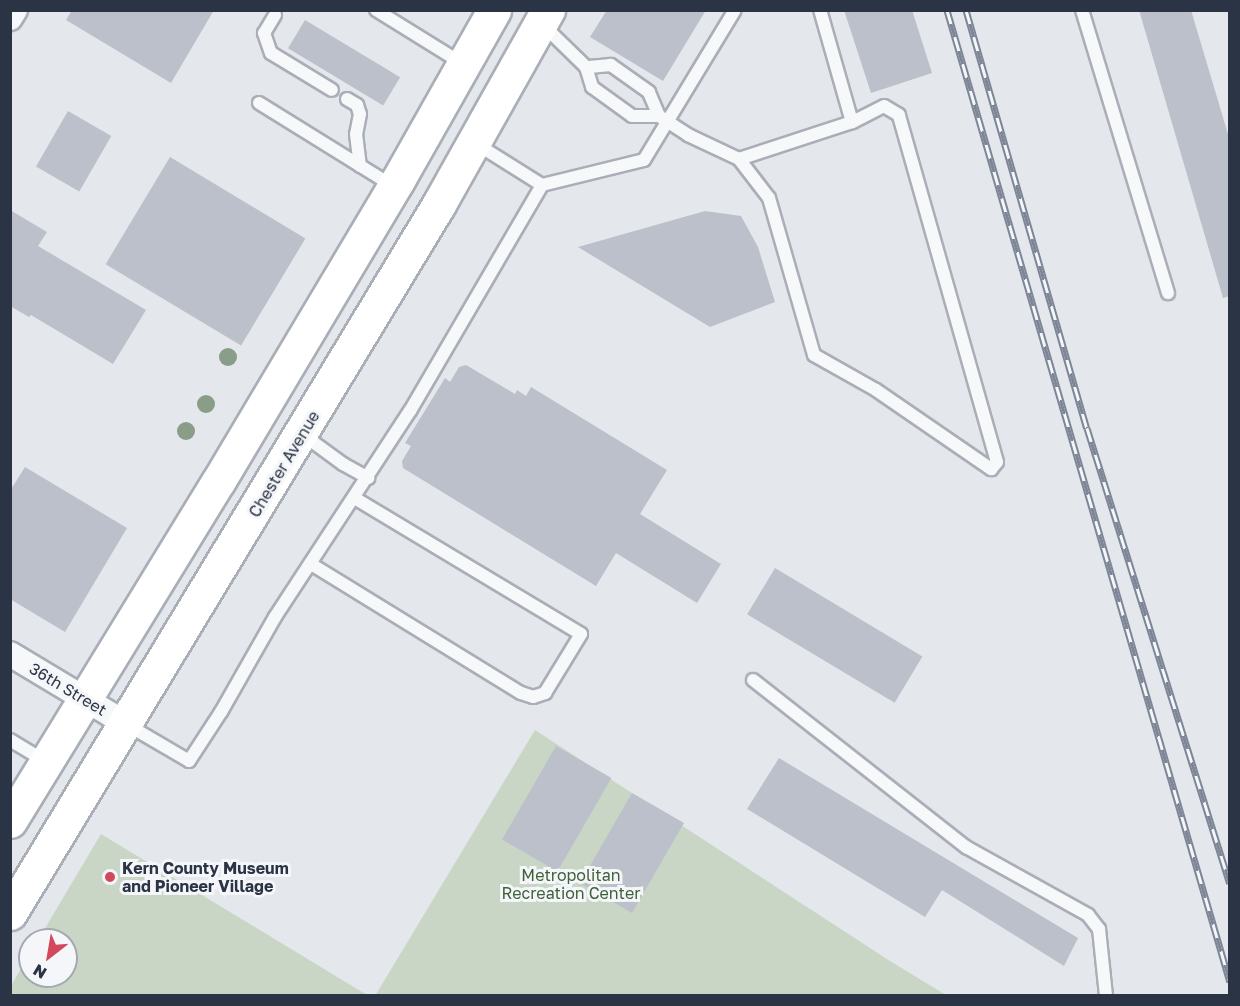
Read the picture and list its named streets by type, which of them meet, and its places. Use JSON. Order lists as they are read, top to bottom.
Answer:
{
  "streets": {
    "main road": ["Chester Avenue"],
    "street": ["36th Street"]
  },
  "crossings": [
    ["Chester Avenue", "36th Street"]
  ],
  "parks": ["Metropolitan Recreation Center"],
  "places": ["Kern County Museum and Pioneer Village"],
  "north": "bottom left"
}
